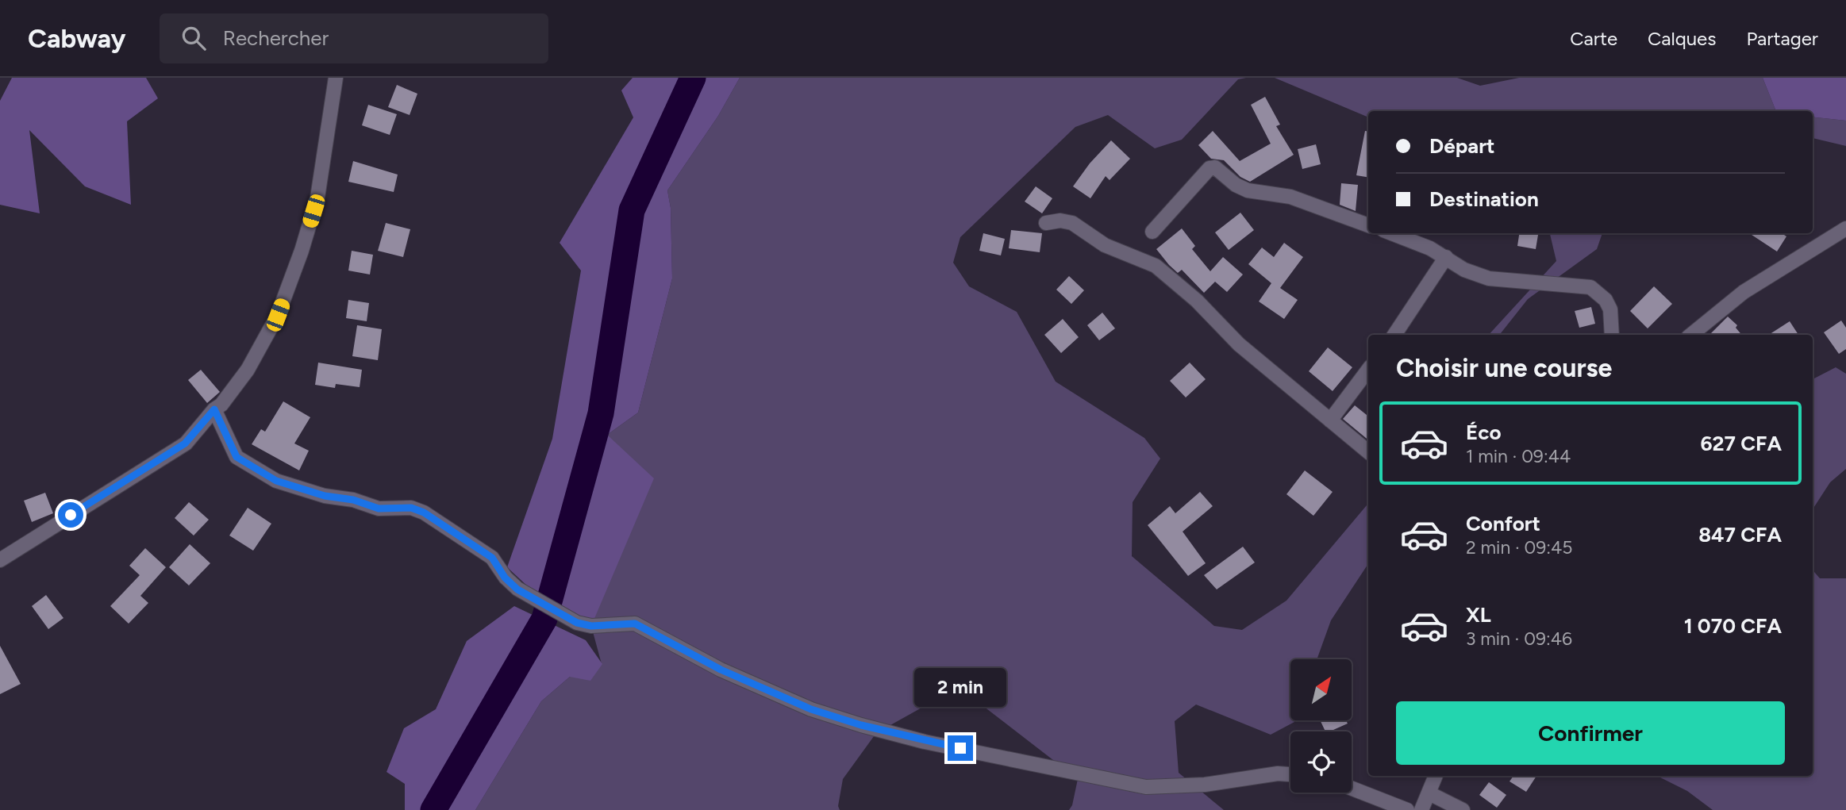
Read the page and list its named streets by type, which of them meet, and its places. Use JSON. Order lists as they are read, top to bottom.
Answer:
{
  "north": "top right",
  "page": {
    "header": "Cabway",
    "search": "Rechercher",
    "nav": ["Carte", "Calques", "Partager"],
    "banner": ["Départ", "Destination"],
    "heading": "Choisir une course",
    "list": [
      {
        "name": "Éco",
        "note": "1 min · 09:44",
        "value": "627 CFA"
      },
      {
        "name": "Confort",
        "note": "2 min · 09:45",
        "value": "847 CFA"
      },
      {
        "name": "XL",
        "note": "3 min · 09:46",
        "value": "1 070 CFA"
      }
    ],
    "bubble": "2 min",
    "buttons": "Confirmer"
  }
}
